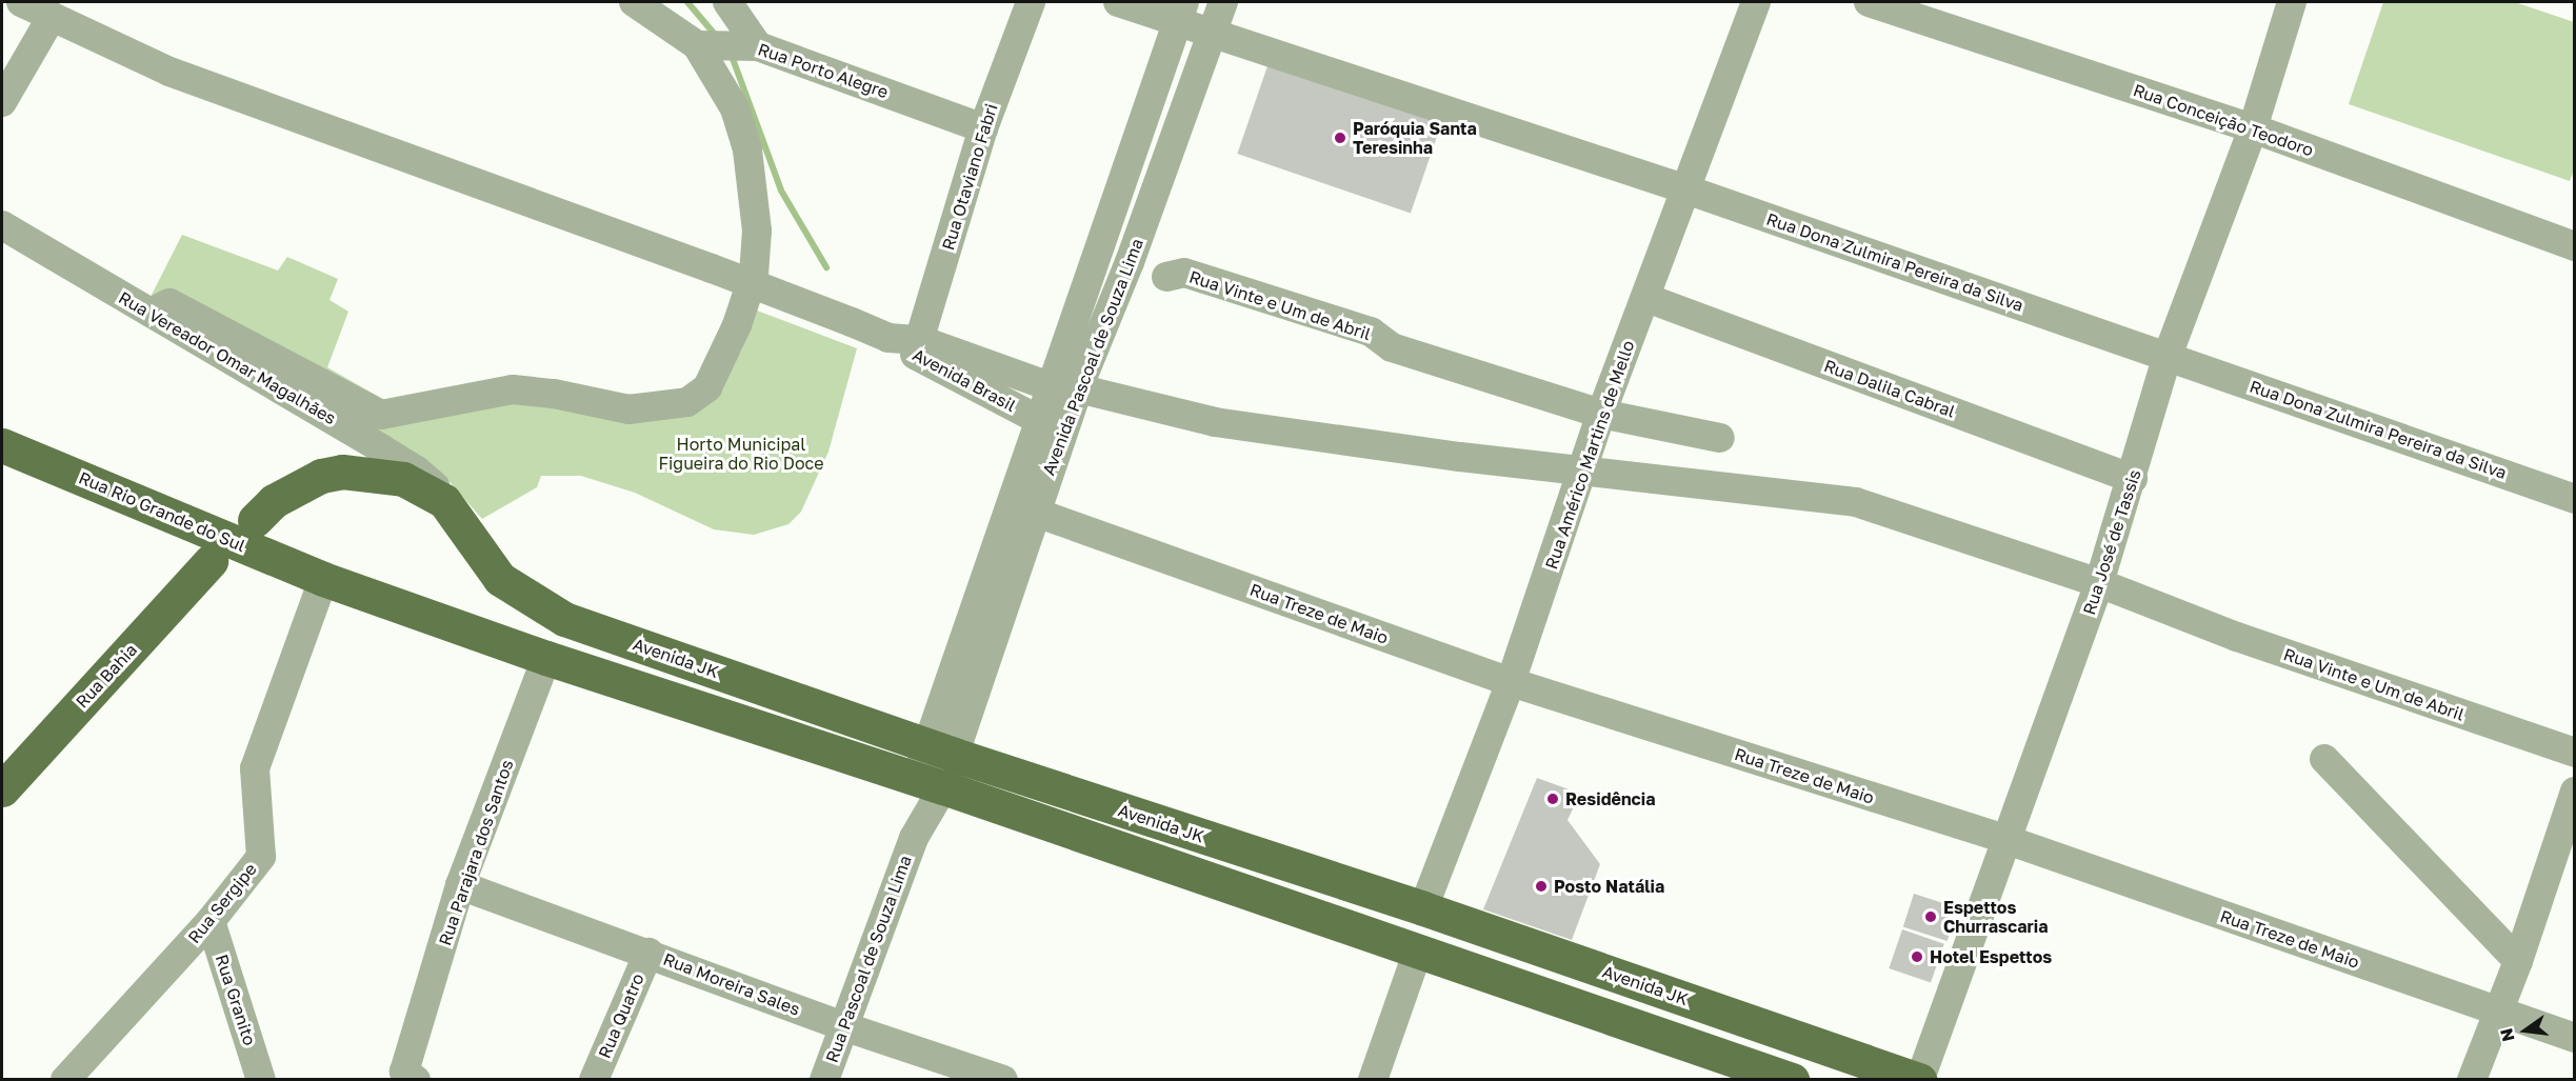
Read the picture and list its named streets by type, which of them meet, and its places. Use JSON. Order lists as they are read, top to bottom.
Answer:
{
  "streets": {
    "main road": ["Rua Rio Grande do Sul", "Avenida JK", "Rua Bahia"],
    "street": [
      "Rua Porto Alegre",
      "Rua Conceição Teodoro",
      "Rua Otaviano Fabri",
      "Rua Dona Zulmira Pereira da Silva",
      "Rua Vinte e Um de Abril",
      "Avenida Pascoal de Souza Lima",
      "Rua Vereador Omar Magalhães",
      "Avenida Brasil",
      "Rua Dalila Cabral",
      "Rua Américo Martins de Mello",
      "Rua José de Tassis",
      "Rua Treze de Maio",
      "Rua Parajara dos Santos",
      "Rua Sergipe",
      "Rua Pascoal de Souza Lima",
      "Rua Moreira Sales",
      "Rua Granito",
      "Rua Quatro"
    ]
  },
  "crossings": [
    ["Rua Porto Alegre", "Rua Otaviano Fabri"],
    ["Rua Conceição Teodoro", "Rua José de Tassis"],
    ["Rua Otaviano Fabri", "Rua Vinte e Um de Abril"],
    ["Rua Otaviano Fabri", "Avenida Brasil"],
    ["Rua Dona Zulmira Pereira da Silva", "Avenida Pascoal de Souza Lima"],
    ["Rua Dona Zulmira Pereira da Silva", "Rua Américo Martins de Mello"],
    ["Rua Dona Zulmira Pereira da Silva", "Rua José de Tassis"],
    ["Rua Vinte e Um de Abril", "Avenida Pascoal de Souza Lima"],
    ["Rua Vinte e Um de Abril", "Avenida Brasil"],
    ["Rua Vinte e Um de Abril", "Rua Américo Martins de Mello"],
    ["Rua Vinte e Um de Abril", "Rua José de Tassis"],
    ["Avenida Pascoal de Souza Lima", "Avenida Brasil"],
    ["Avenida Pascoal de Souza Lima", "Rua Treze de Maio"],
    ["Avenida Pascoal de Souza Lima", "Avenida JK"],
    ["Avenida Pascoal de Souza Lima", "Rua Pascoal de Souza Lima"],
    ["Rua Vereador Omar Magalhães", "Avenida JK"],
    ["Rua Dalila Cabral", "Rua Américo Martins de Mello"],
    ["Rua Dalila Cabral", "Rua José de Tassis"],
    ["Rua Américo Martins de Mello", "Rua Treze de Maio"],
    ["Rua Américo Martins de Mello", "Avenida JK"],
    ["Rua Rio Grande do Sul", "Avenida JK"],
    ["Rua Rio Grande do Sul", "Rua Sergipe"],
    ["Rua José de Tassis", "Rua Treze de Maio"],
    ["Rua José de Tassis", "Avenida JK"],
    ["Avenida JK", "Rua Parajara dos Santos"],
    ["Avenida JK", "Rua Sergipe"],
    ["Avenida JK", "Rua Pascoal de Souza Lima"],
    ["Rua Parajara dos Santos", "Rua Moreira Sales"],
    ["Rua Sergipe", "Rua Granito"],
    ["Rua Pascoal de Souza Lima", "Rua Moreira Sales"],
    ["Rua Moreira Sales", "Rua Quatro"]
  ],
  "parks": ["Horto Municipal Figueira do Rio Doce"],
  "places": [
    "Paróquia Santa Teresinha",
    "Residência",
    "Posto Natália",
    "Espettos Churrascaria",
    "Hotel Espettos"
  ],
  "north": "left"
}
